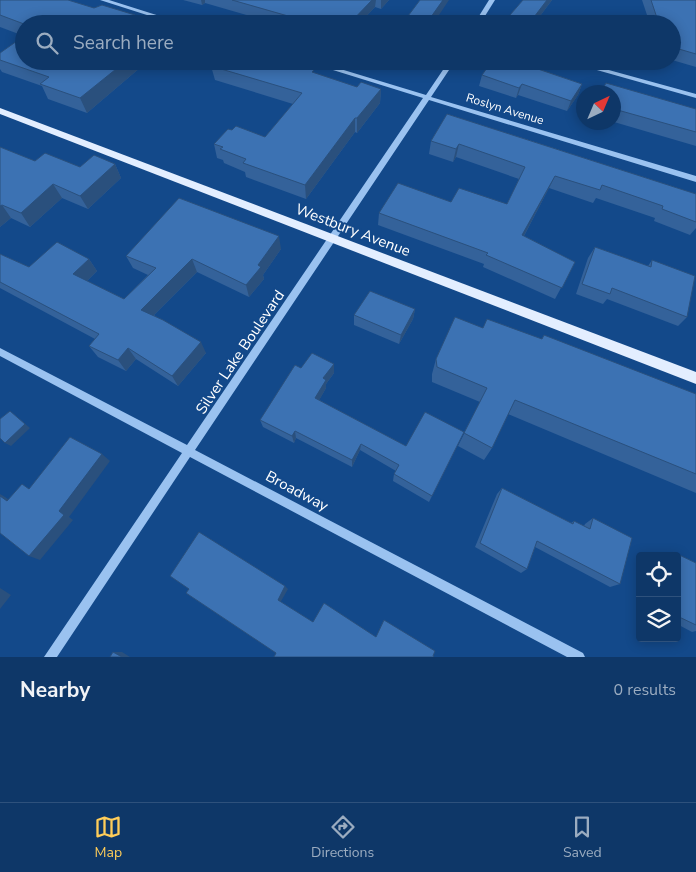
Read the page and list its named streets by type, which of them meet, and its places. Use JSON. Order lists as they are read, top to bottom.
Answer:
{
  "streets": {
    "main road": ["Westbury Avenue"],
    "street": ["Roslyn Avenue", "Silver Lake Boulevard", "Broadway"]
  },
  "crossings": [
    ["Roslyn Avenue", "Silver Lake Boulevard"],
    ["Westbury Avenue", "Silver Lake Boulevard"],
    ["Silver Lake Boulevard", "Broadway"]
  ],
  "north": "top right",
  "page": {
    "search": "Search here",
    "heading": ["Nearby", "0 results"],
    "nav": ["Map", "Directions", "Saved"]
  }
}
